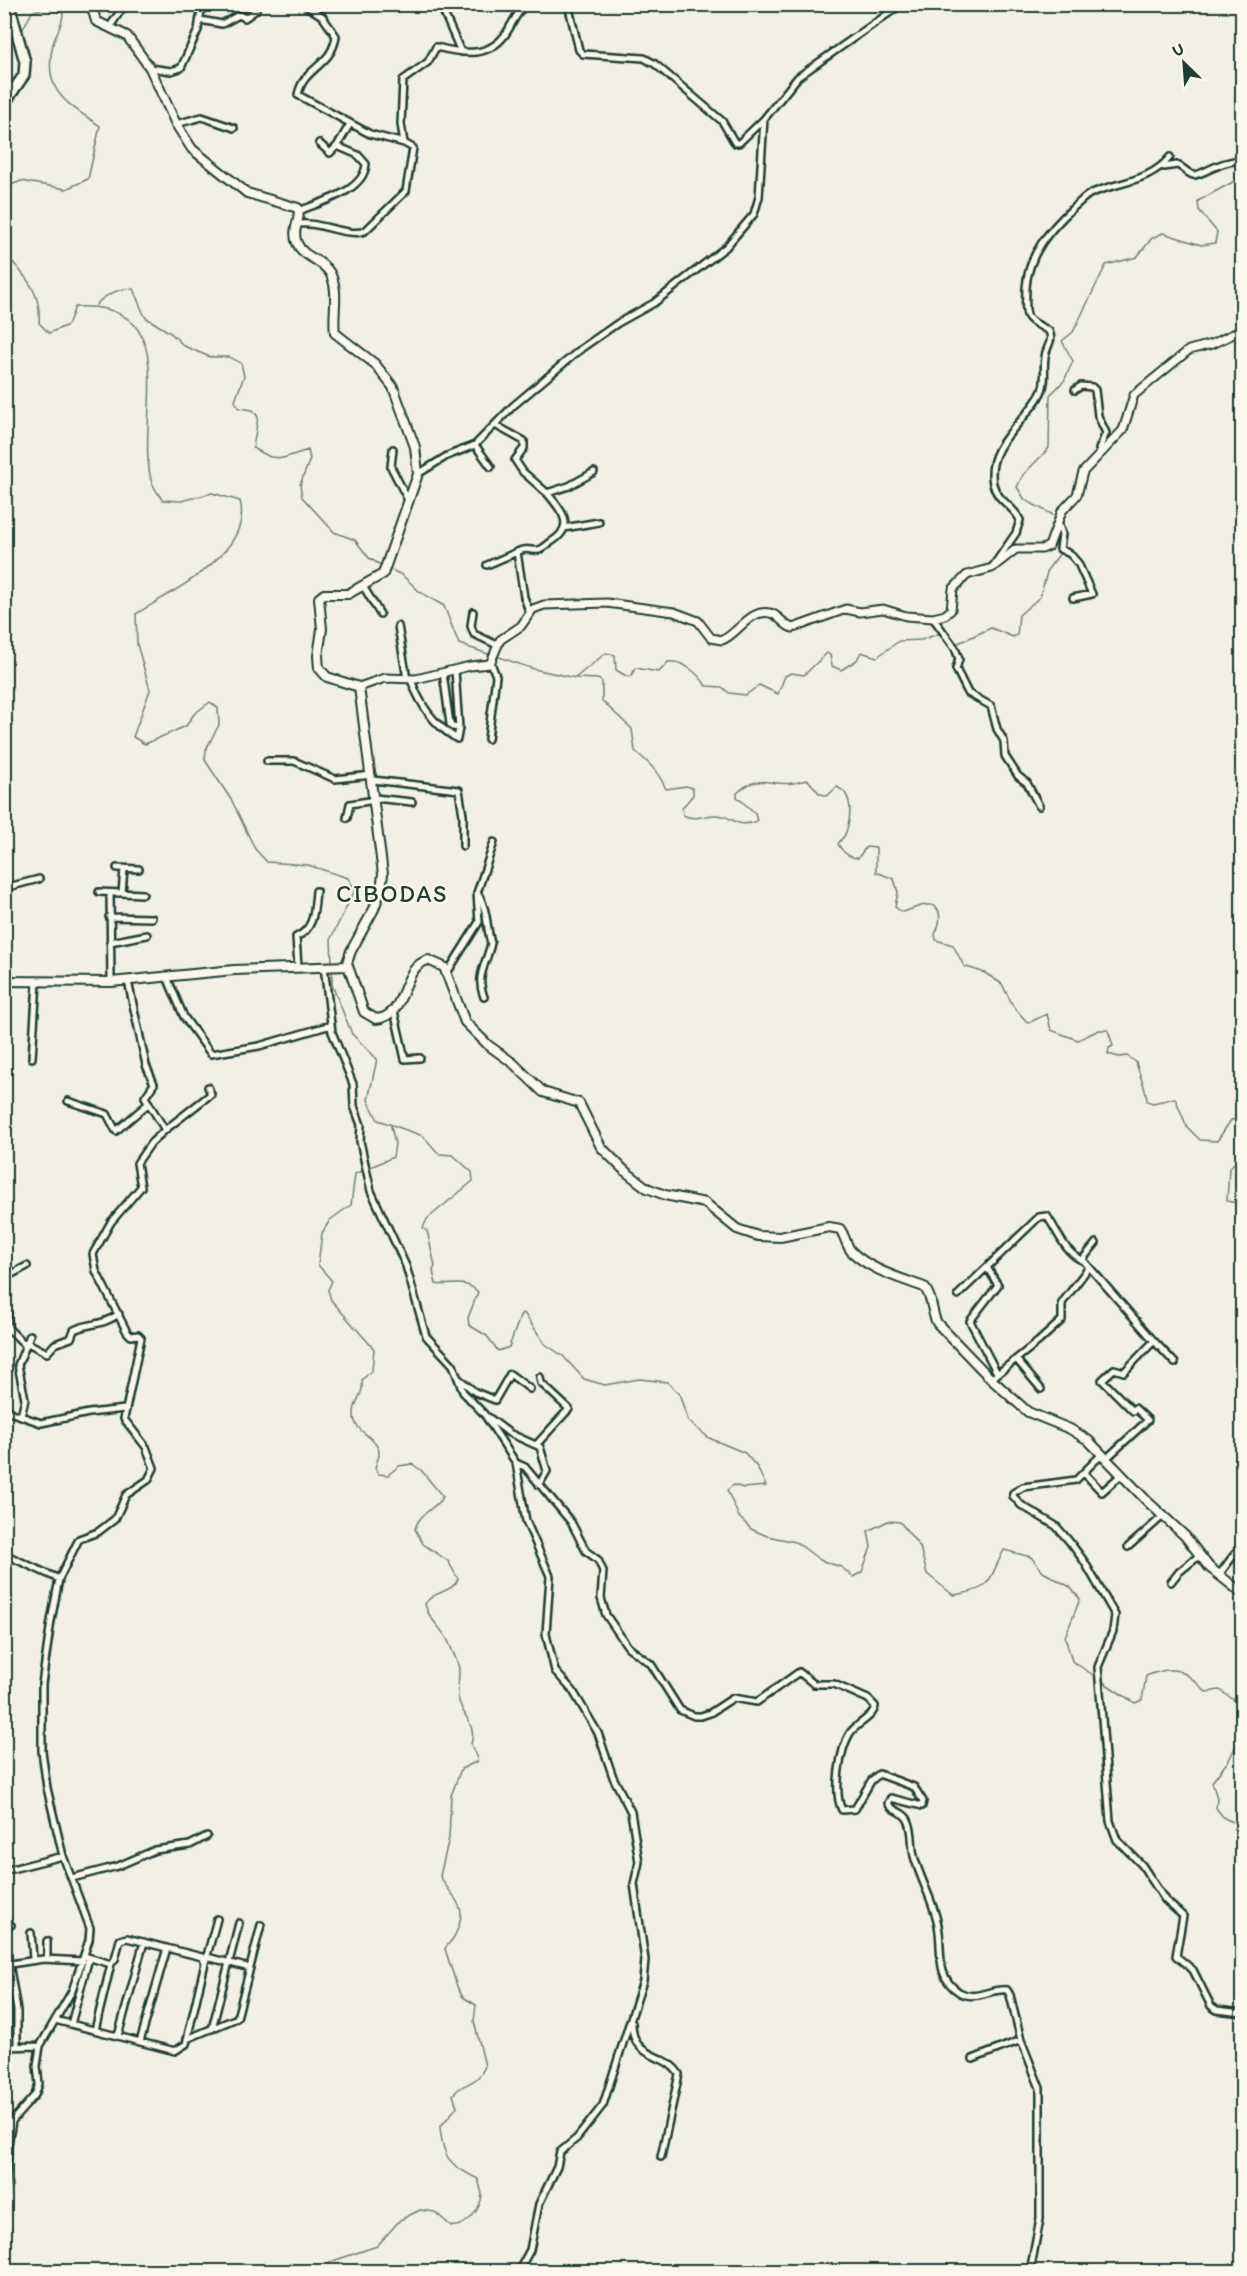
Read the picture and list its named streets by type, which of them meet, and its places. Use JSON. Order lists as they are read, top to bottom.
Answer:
{
  "districts": ["CIBODAS"],
  "north": "top left"
}
